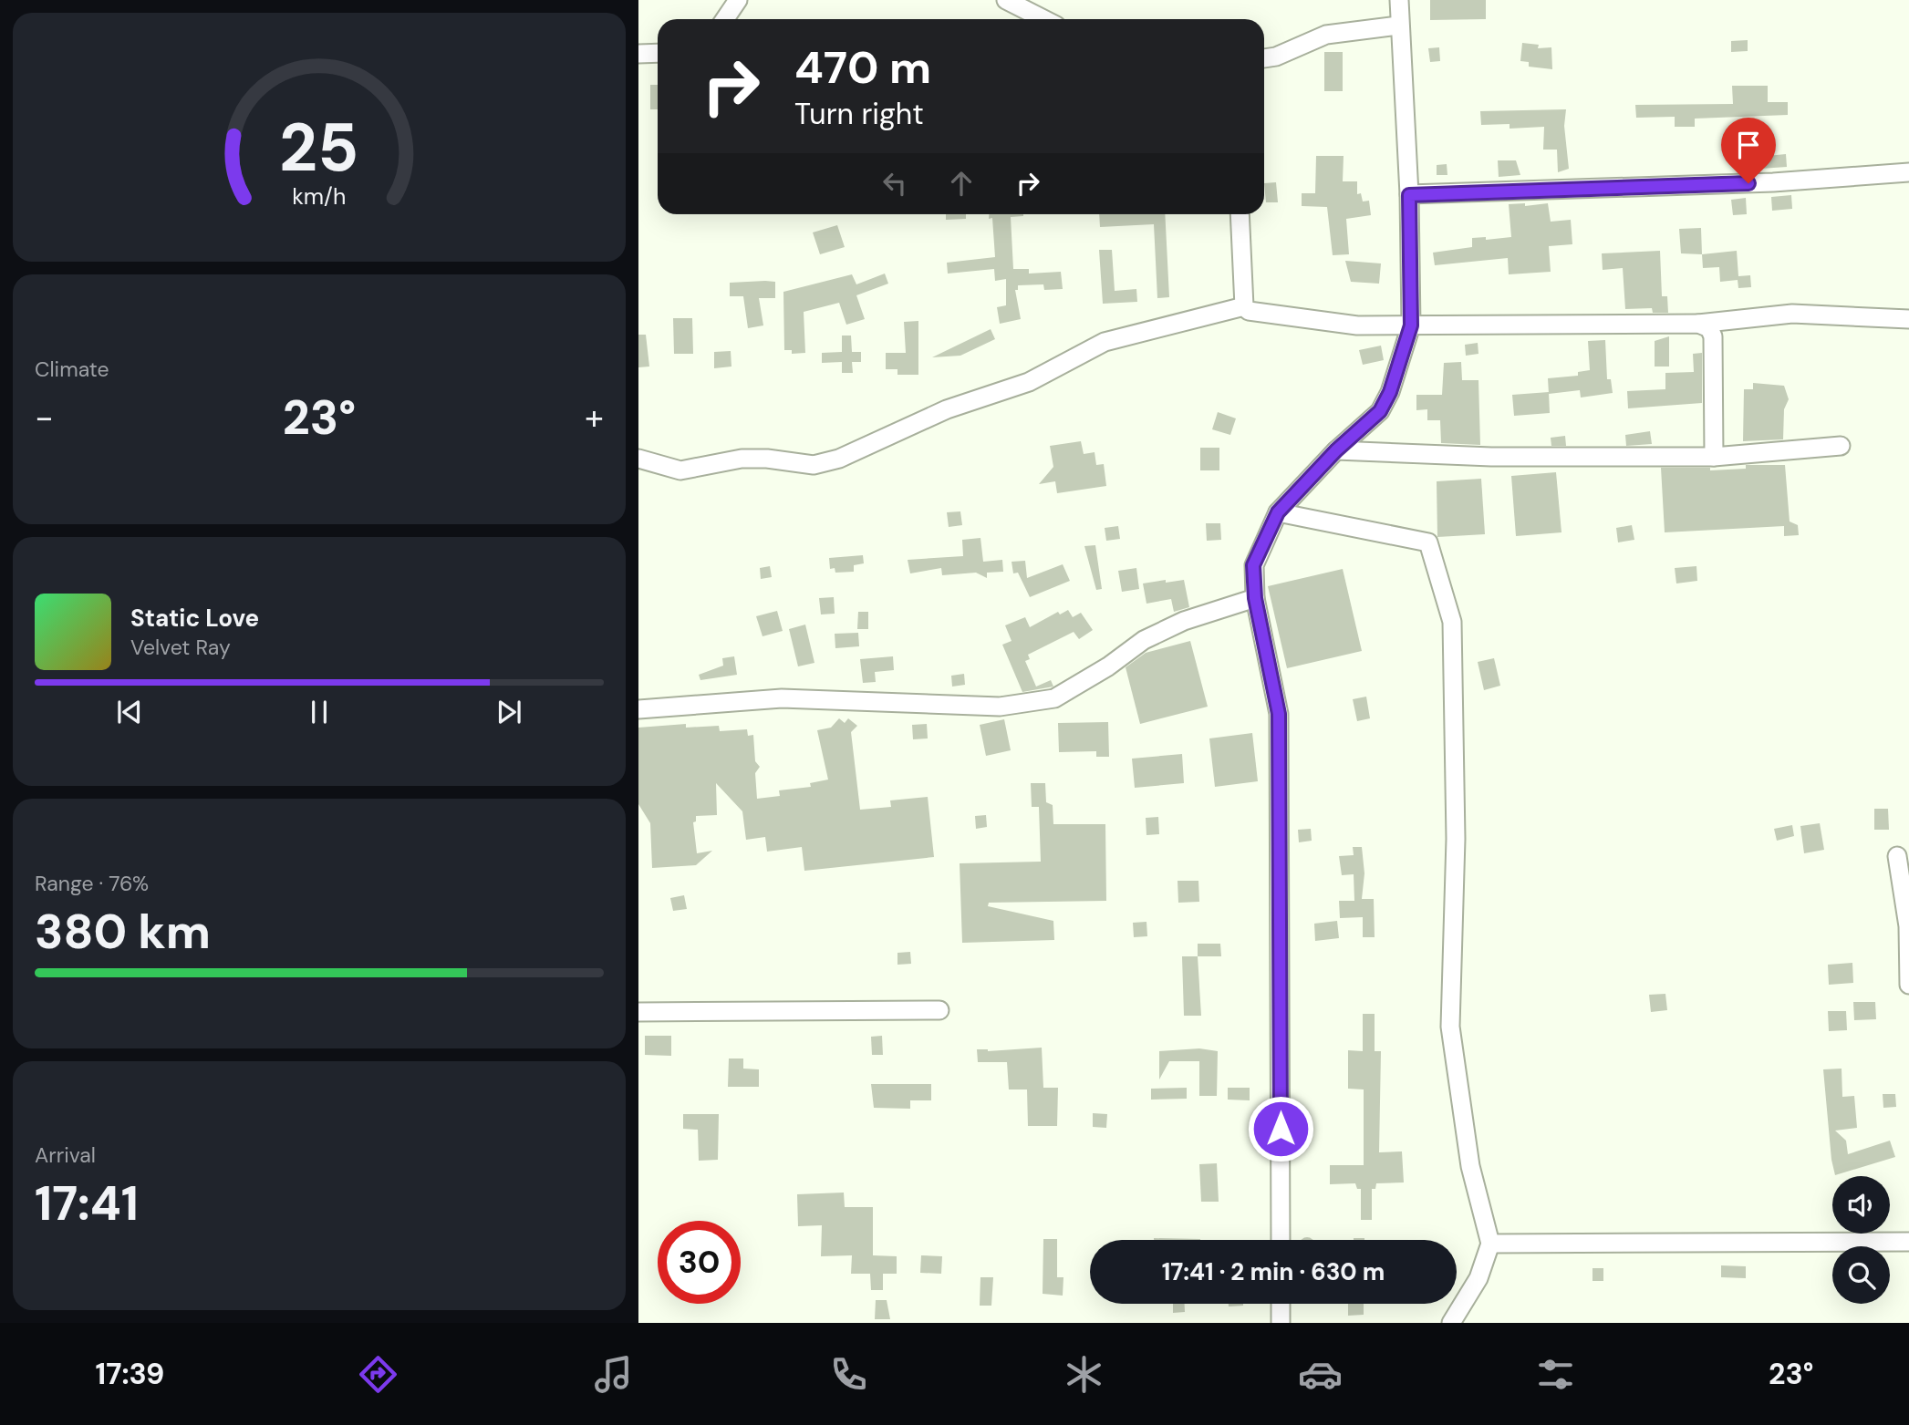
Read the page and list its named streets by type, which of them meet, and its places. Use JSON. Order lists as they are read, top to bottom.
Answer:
{
  "page": {
    "turn": ["470 m", "Turn right"],
    "tile": [
      "Climate",
      ["Range · 76%", "380 km"],
      ["Arrival", "17:41"]
    ],
    "heat": ["−", "23°", "+"],
    "song": ["Static Love", "Velvet Ray"],
    "limit": "30",
    "trip": "17:41 · 2 min · 630 m",
    "tabs": ["17:39", "23°"],
    "gauge": ["25", "km/h"]
  }
}
